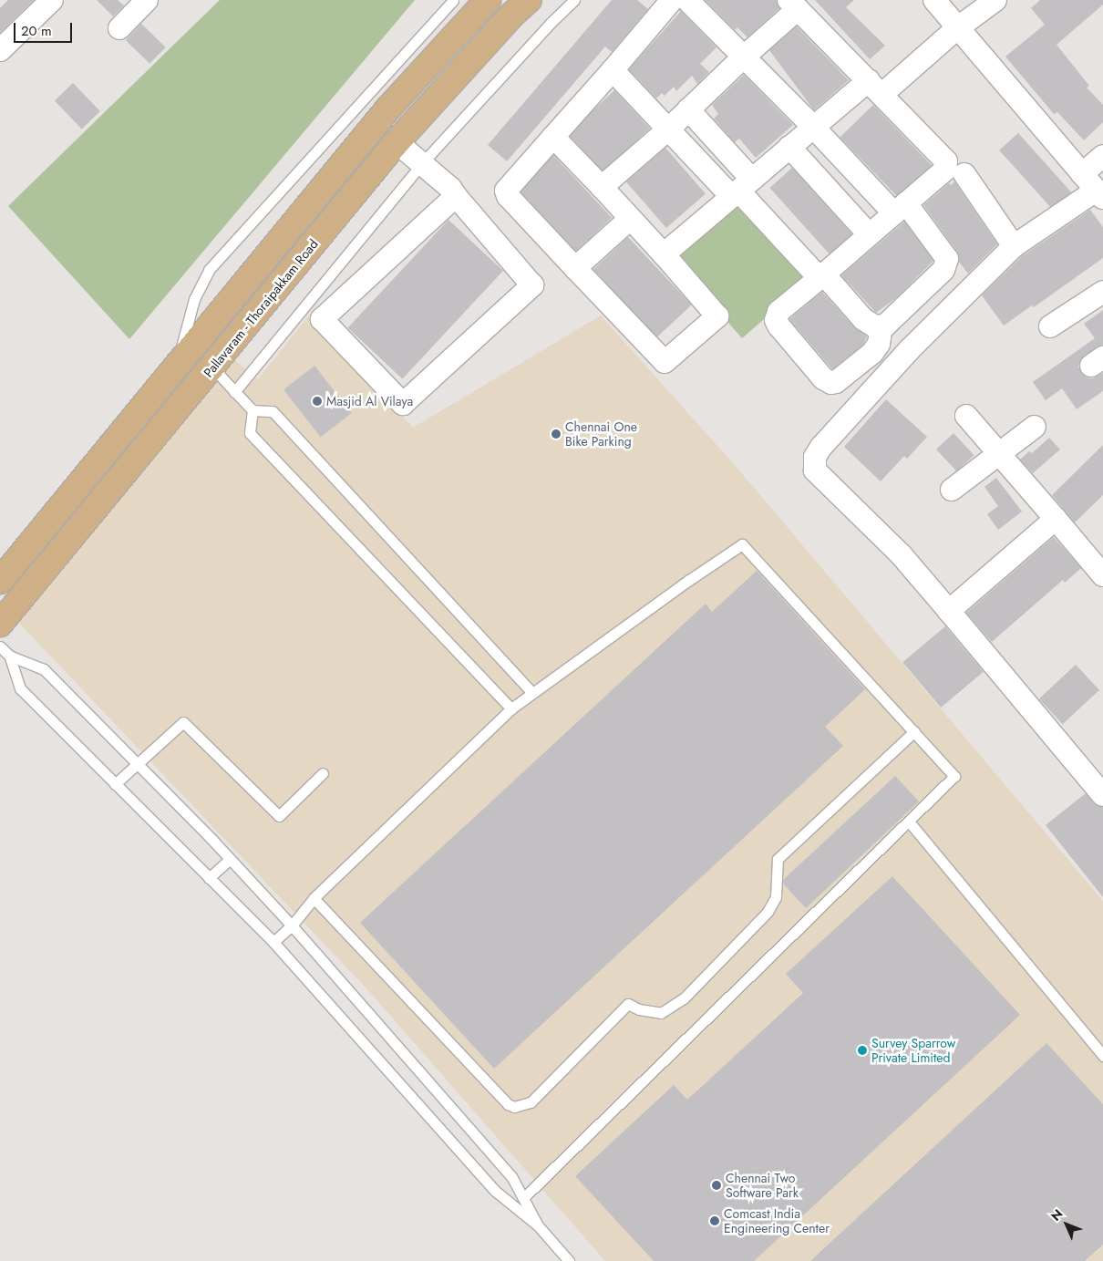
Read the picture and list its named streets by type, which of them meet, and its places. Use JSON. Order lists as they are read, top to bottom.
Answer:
{
  "streets": {
    "main road": ["Pallavaram - Thoraipakkam Road"]
  },
  "places": [
    "Masjid Al Vilaya",
    "Chennai One Bike Parking",
    "Survey Sparrow Private Limited",
    "Chennai Two Software Park",
    "Comcast India Engineering Center"
  ],
  "scale_bar": "20 m",
  "north": "top left"
}
